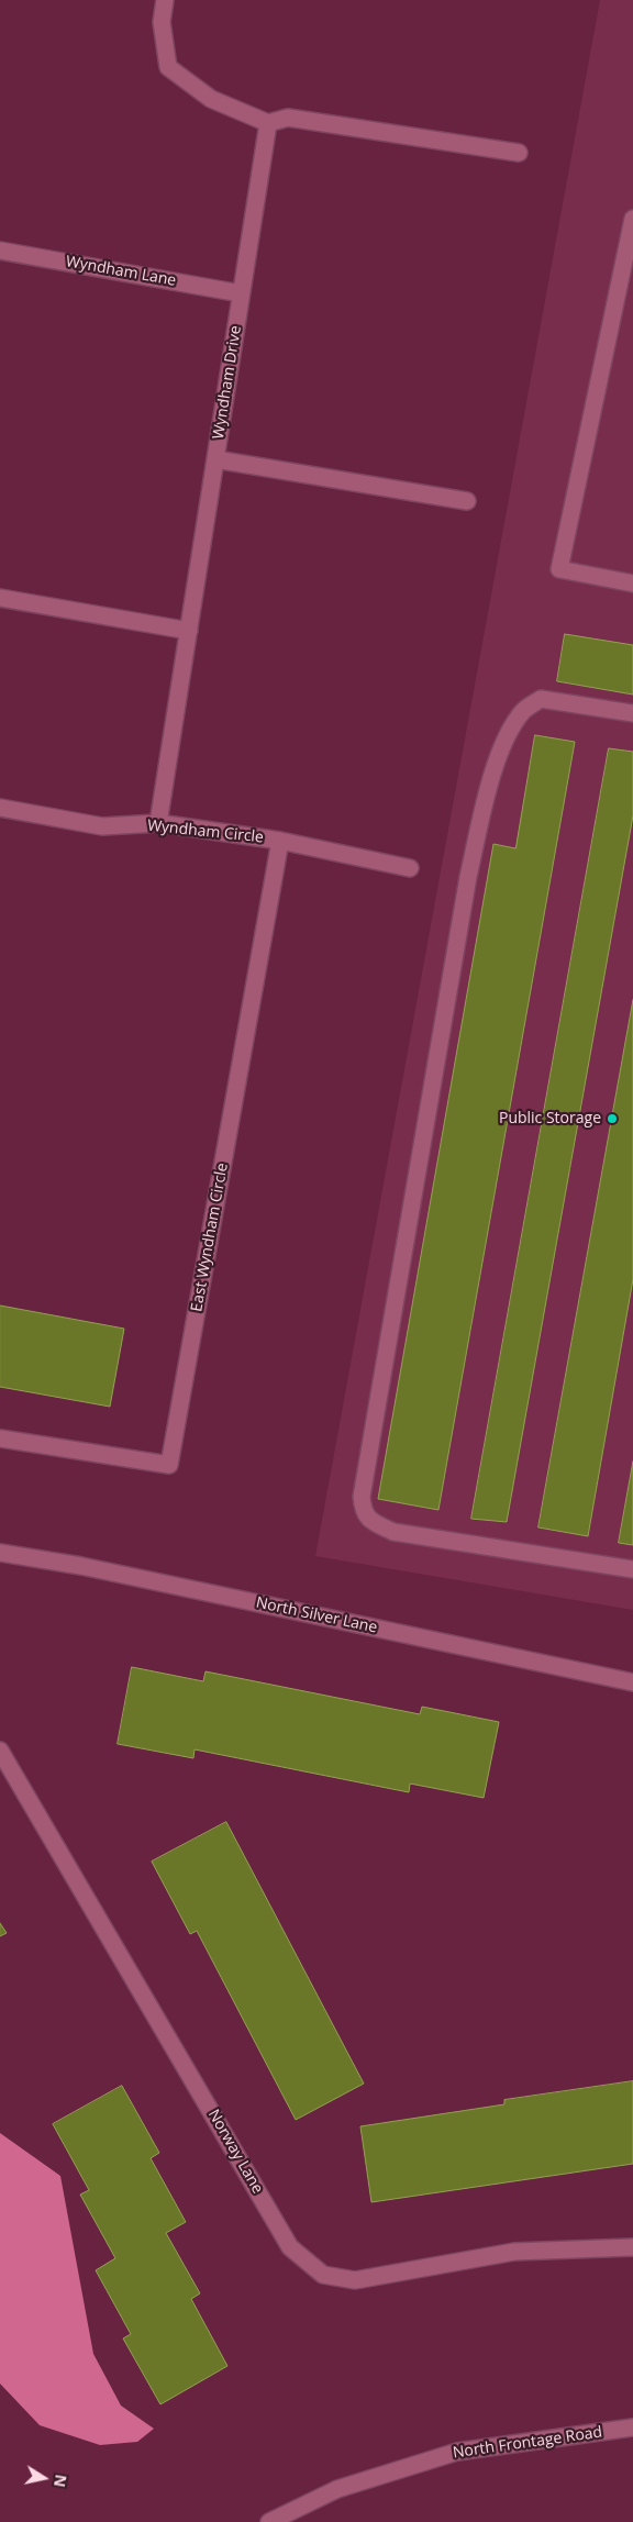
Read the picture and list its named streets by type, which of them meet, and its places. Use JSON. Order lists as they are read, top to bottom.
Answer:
{
  "streets": {
    "street": [
      "Wyndham Lane",
      "Wyndham Drive",
      "Wyndham Circle",
      "East Wyndham Circle",
      "North Silver Lane",
      "Norway Lane",
      "North Frontage Road"
    ]
  },
  "crossings": [
    ["Wyndham Lane", "Wyndham Drive"],
    ["Wyndham Drive", "Wyndham Circle"],
    ["Wyndham Circle", "East Wyndham Circle"]
  ],
  "places": ["Public Storage"],
  "north": "right"
}
